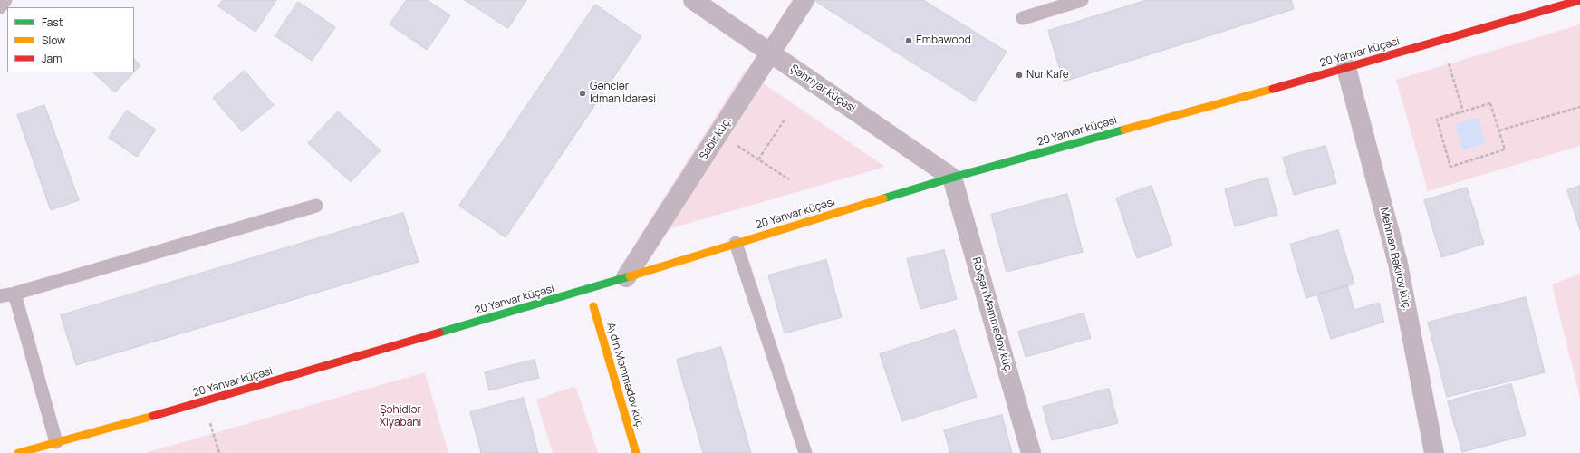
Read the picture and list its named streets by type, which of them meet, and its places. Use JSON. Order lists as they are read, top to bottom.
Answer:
{
  "streets": {
    "main road": ["20 Yanvar küçəsi", "Aydın Məmmədov küç."],
    "street": [
      "Şəhriyar küçəsi",
      "Sabir küç.",
      "Mehman Bəkirov küç.",
      "Rövşən Məmmədov küç."
    ]
  },
  "crossings": [
    ["20 Yanvar küçəsi", "Şəhriyar küçəsi"],
    ["20 Yanvar küçəsi", "Sabir küç."],
    ["20 Yanvar küçəsi", "Mehman Bəkirov küç."],
    ["20 Yanvar küçəsi", "Rövşən Məmmədov küç."],
    ["Şəhriyar küçəsi", "Sabir küç."],
    ["Şəhriyar küçəsi", "Rövşən Məmmədov küç."]
  ],
  "parks": ["Şəhidlər Xiyabanı"],
  "places": ["Embawood", "Nur Kafe", "Gənclər İdman İdarəsi"],
  "legend": ["Fast", "Slow", "Jam"]
}
